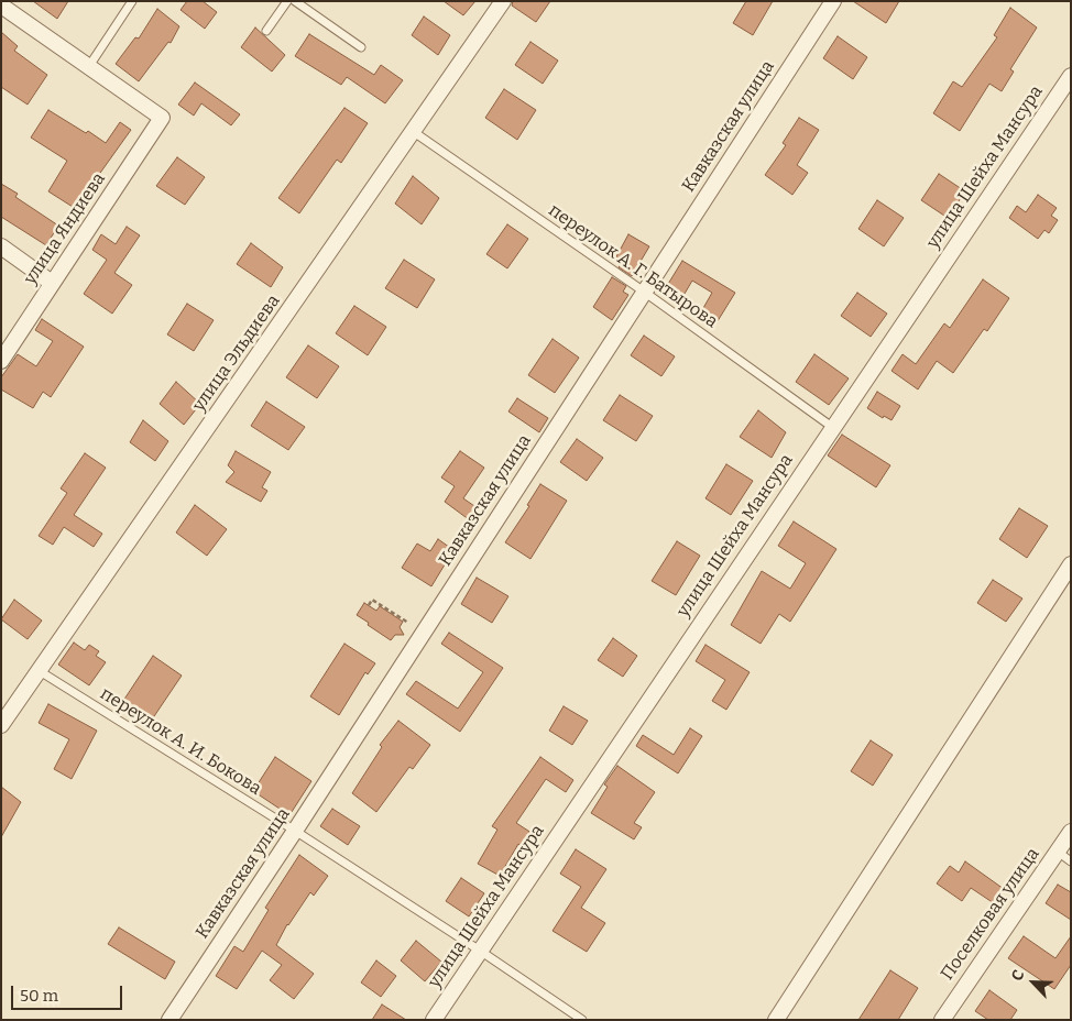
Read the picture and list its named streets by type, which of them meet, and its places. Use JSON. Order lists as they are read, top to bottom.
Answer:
{
  "streets": {
    "street": [
      "Кавказская улица",
      "улица Шейха Мансура",
      "улица Яндиева",
      "улица Эльдиева",
      "Поселковая улица"
    ],
    "lane": ["переулок А. Г. Батырова", "переулок А. И. Бокова"]
  },
  "crossings": [
    ["Кавказская улица", "переулок А. Г. Батырова"],
    ["Кавказская улица", "переулок А. И. Бокова"],
    ["улица Шейха Мансура", "переулок А. Г. Батырова"],
    ["улица Шейха Мансура", "переулок А. И. Бокова"],
    ["переулок А. Г. Батырова", "улица Эльдиева"],
    ["улица Эльдиева", "переулок А. И. Бокова"]
  ],
  "scale_bar": "50 m",
  "north": "top left"
}
